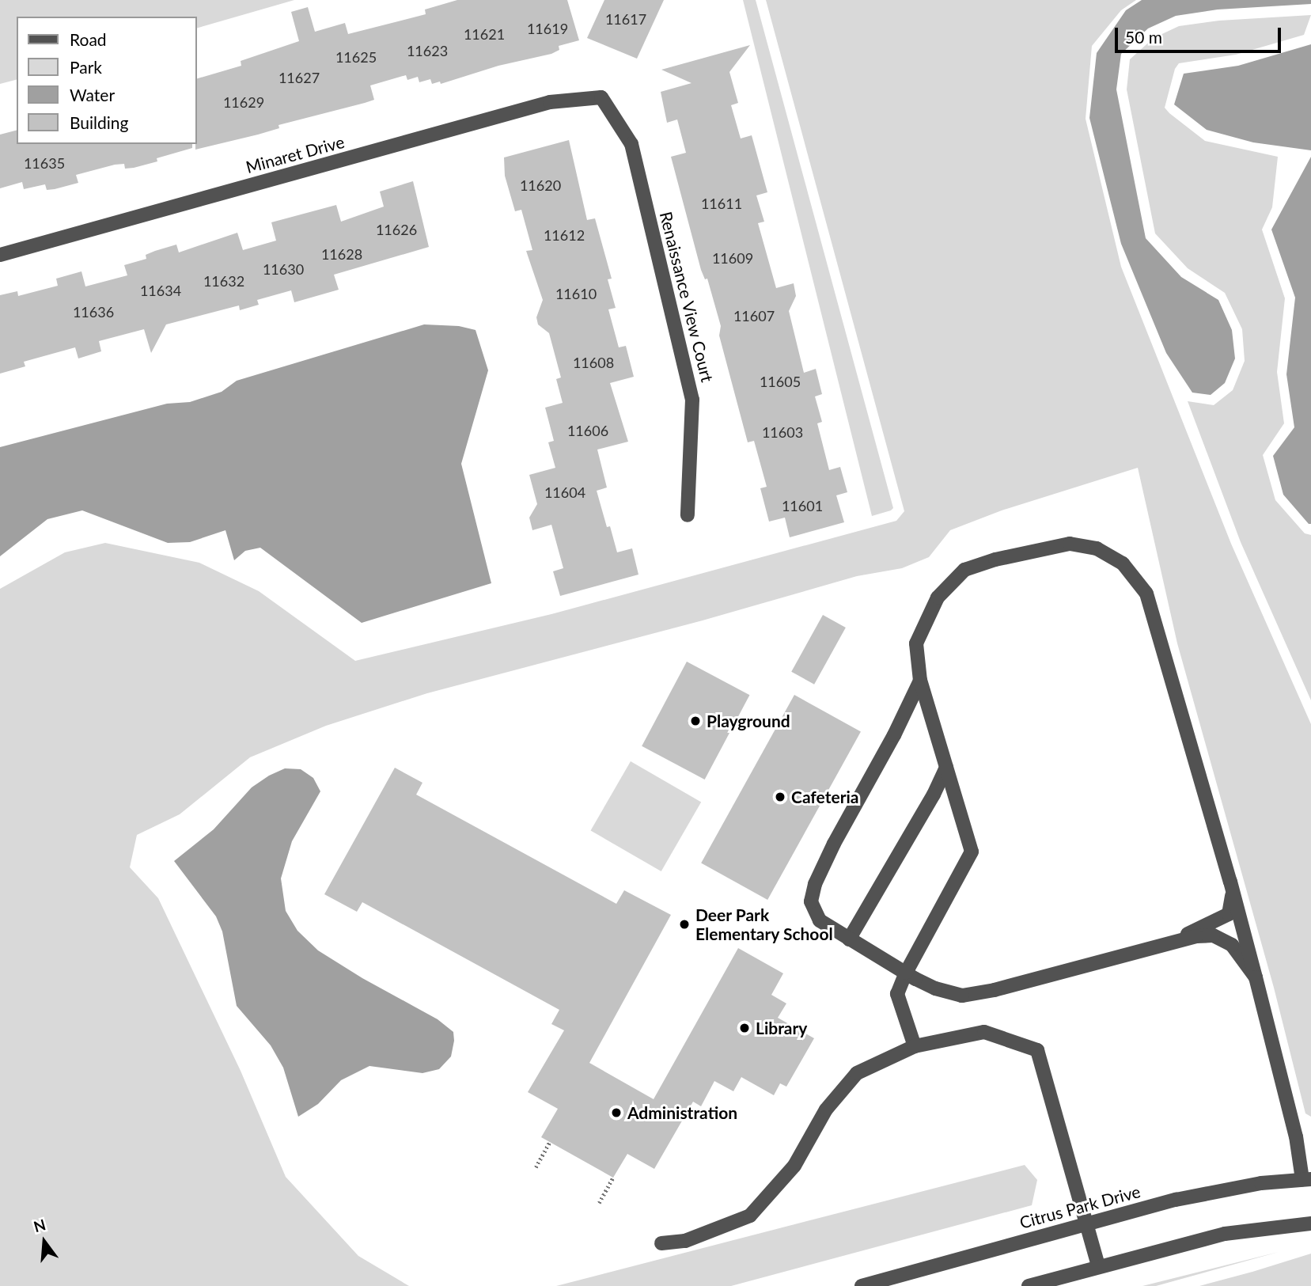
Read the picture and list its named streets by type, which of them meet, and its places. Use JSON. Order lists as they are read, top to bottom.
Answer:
{
  "streets": {
    "street": ["Minaret Drive", "Renaissance View Court", "Citrus Park Drive"]
  },
  "crossings": [
    ["Minaret Drive", "Renaissance View Court"]
  ],
  "places": [
    "Playground",
    "Cafeteria",
    "Deer Park Elementary School",
    "Library",
    "Administration"
  ],
  "house_numbers": [
    "11617",
    "11619",
    "11621",
    "11623",
    "11625",
    "11627",
    "11629",
    "11635",
    "11620",
    "11611",
    "11626",
    "11612",
    "11628",
    "11609",
    "11630",
    "11632",
    "11634",
    "11610",
    "11636",
    "11607",
    "11608",
    "11605",
    "11606",
    "11603",
    "11604",
    "11601"
  ],
  "legend": [
    "Road",
    "Park",
    "Water",
    "Building"
  ],
  "scale_bar": "50 m",
  "north": "top"
}
